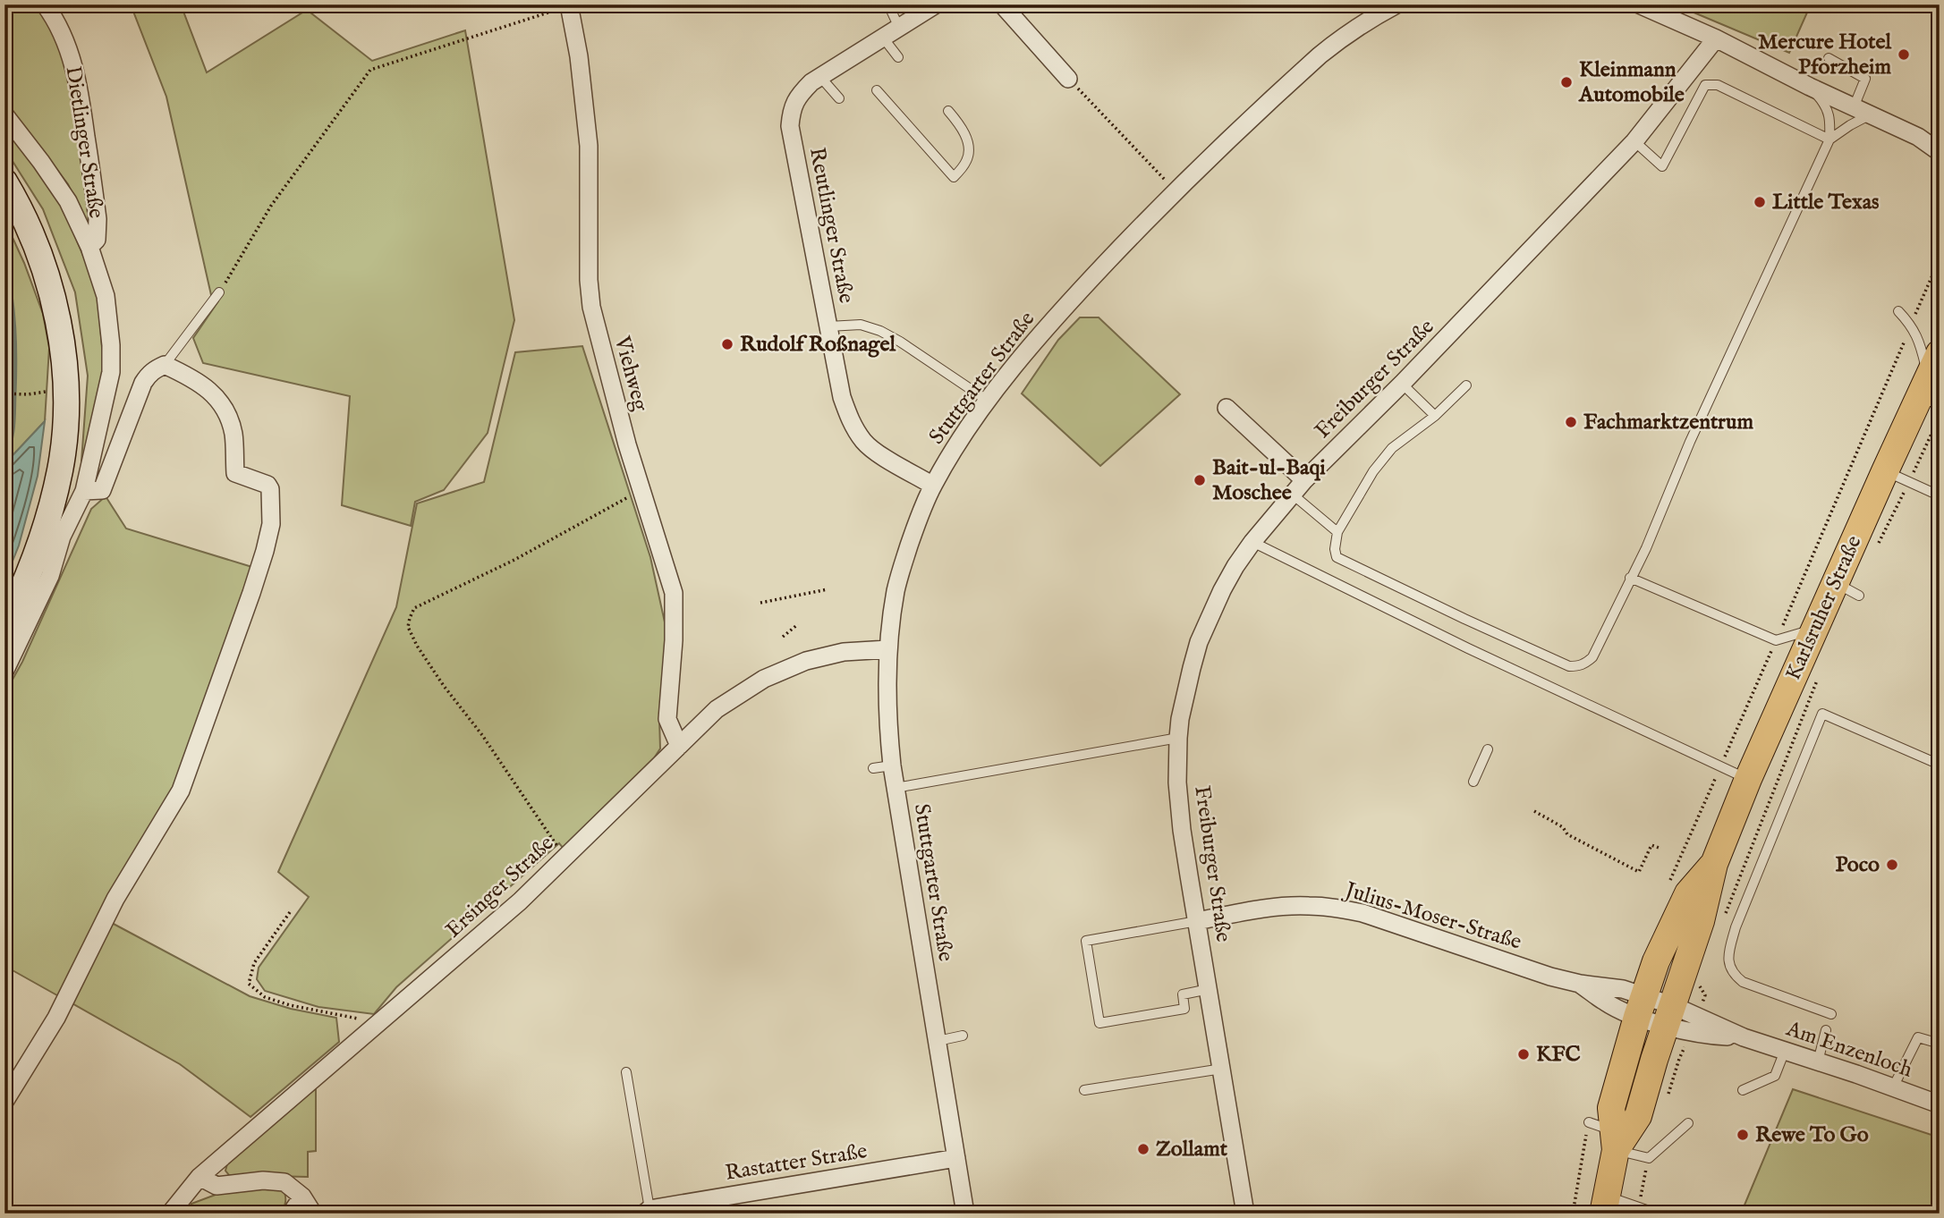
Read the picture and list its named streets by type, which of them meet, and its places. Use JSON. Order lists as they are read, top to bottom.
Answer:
{
  "streets": {
    "main road": ["Karlsruher Straße"],
    "street": [
      "Dietlinger Straße",
      "Reutlinger Straße",
      "Viehweg",
      "Stuttgarter Straße",
      "Freiburger Straße",
      "Ersinger Straße",
      "Julius-Moser-Straße",
      "Am Enzenloch",
      "Rastatter Straße"
    ]
  },
  "crossings": [
    ["Reutlinger Straße", "Stuttgarter Straße"],
    ["Viehweg", "Ersinger Straße"],
    ["Stuttgarter Straße", "Ersinger Straße"],
    ["Stuttgarter Straße", "Rastatter Straße"],
    ["Freiburger Straße", "Julius-Moser-Straße"],
    ["Karlsruher Straße", "Julius-Moser-Straße"],
    ["Karlsruher Straße", "Am Enzenloch"],
    ["Julius-Moser-Straße", "Am Enzenloch"]
  ],
  "places": [
    "Mercure Hotel Pforzheim",
    "Kleinmann Automobile",
    "Little Texas",
    "Rudolf Roßnagel",
    "Fachmarktzentrum",
    "Bait-ul-Baqi Moschee",
    "Poco",
    "KFC",
    "Rewe To Go",
    "Zollamt"
  ]
}
